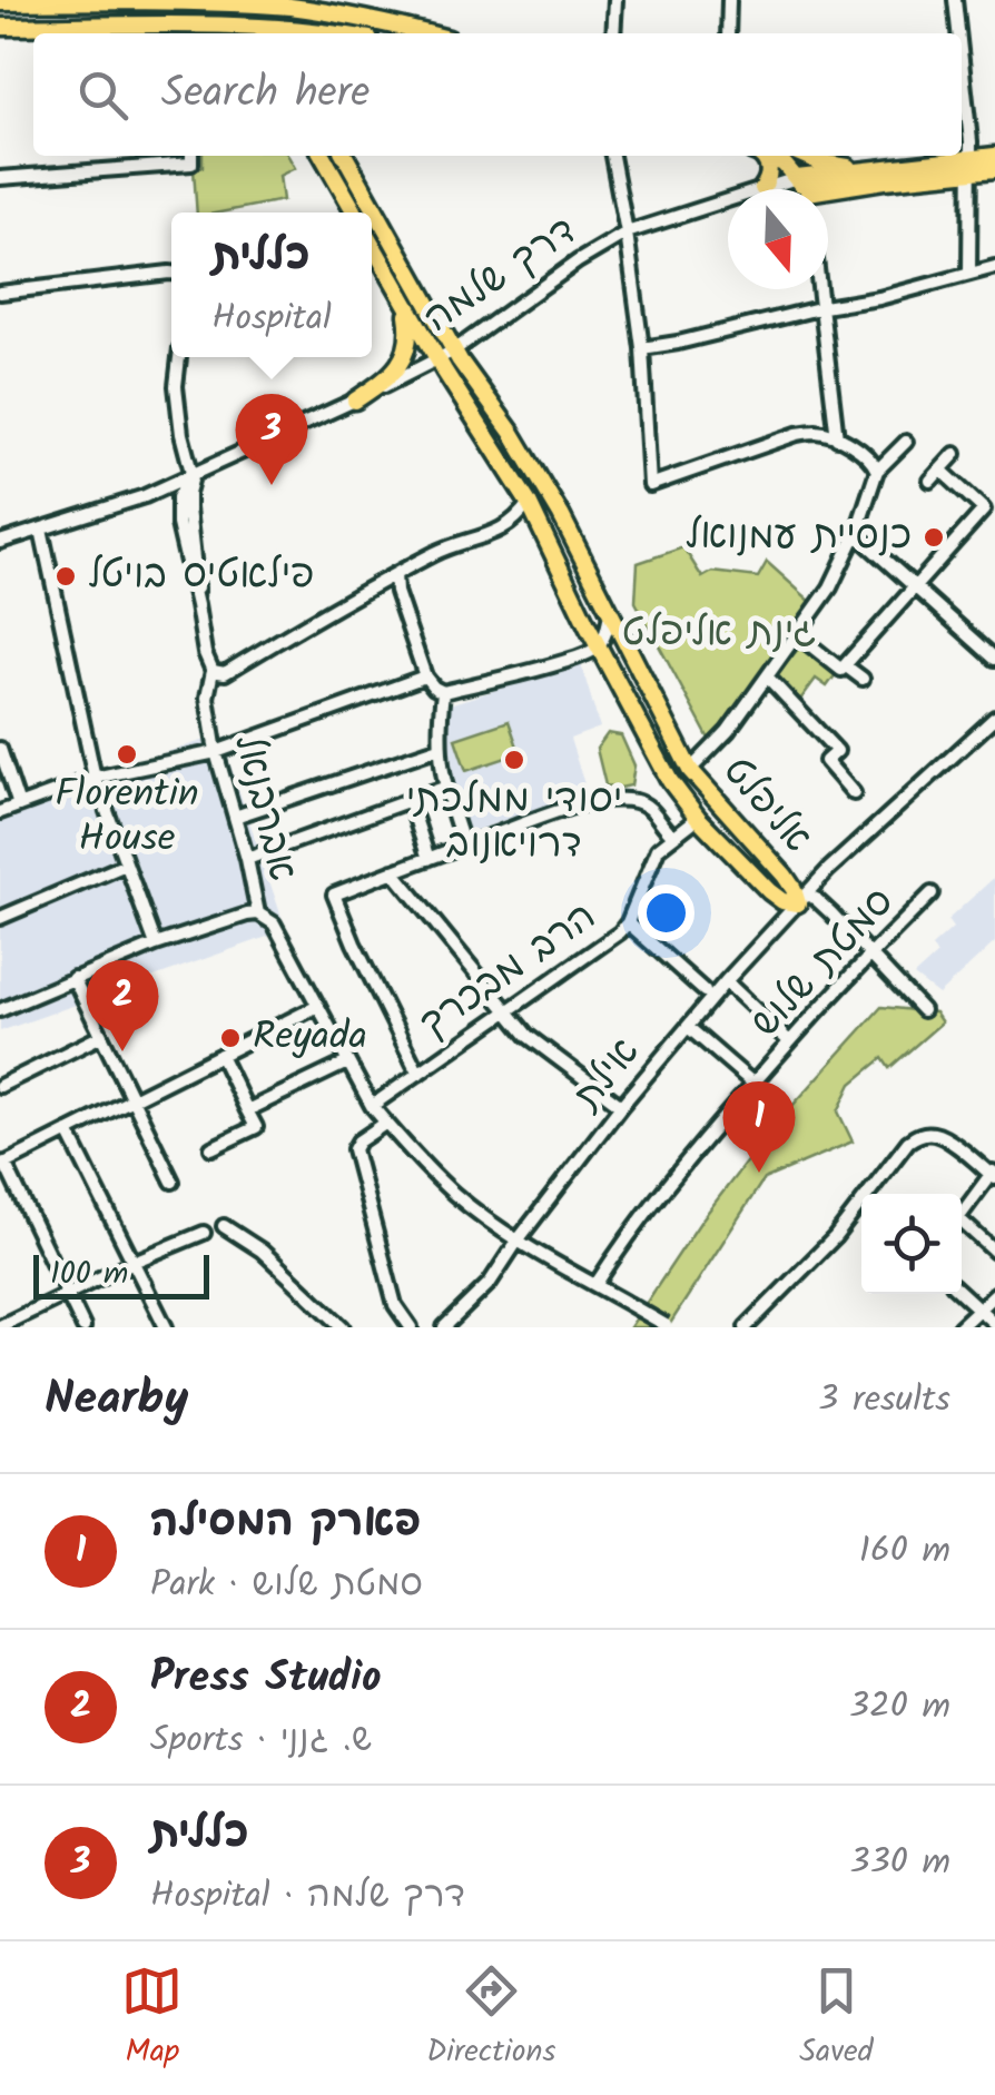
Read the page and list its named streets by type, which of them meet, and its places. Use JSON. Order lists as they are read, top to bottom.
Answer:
{
  "streets": {
    "main road": ["דרך שלמה", "אליפלט"],
    "street": [
      "אברבנאל",
      "סמטת שלוש",
      "הרב מבכרך",
      "אילת"
    ]
  },
  "crossings": [
    ["דרך שלמה", "אליפלט"],
    ["דרך שלמה", "אברבנאל"],
    ["אליפלט", "סמטת שלוש"],
    ["אליפלט", "הרב מבכרך"],
    ["אליפלט", "אילת"],
    ["אברבנאל", "סמטת שלוש"],
    ["אברבנאל", "הרב מבכרך"],
    ["אברבנאל", "אילת"]
  ],
  "parks": ["גינת אליפלט"],
  "places": [
    "כנסיית עמנואל",
    "פילאטיס בויטל",
    "Florentin House",
    "יסודי ממלכתי דרויאנוב",
    "Reyada"
  ],
  "scale_bar": "100 m",
  "north": "bottom",
  "page": {
    "search": "Search here",
    "popup": ["כללית", "Hospital"],
    "pins": ["3", "2", "1"],
    "scale": "100 m",
    "heading": ["Nearby", "3 results"],
    "list": [
      {
        "mark": "1",
        "name": "פארק המסילה",
        "note": "Park · סמטת שלוש",
        "value": "160 m"
      },
      {
        "mark": "2",
        "name": "Press Studio",
        "note": "Sports · ש. גנני",
        "value": "320 m"
      },
      {
        "mark": "3",
        "name": "כללית",
        "note": "Hospital · דרך שלמה",
        "value": "330 m"
      }
    ],
    "nav": ["Map", "Directions", "Saved"]
  }
}
